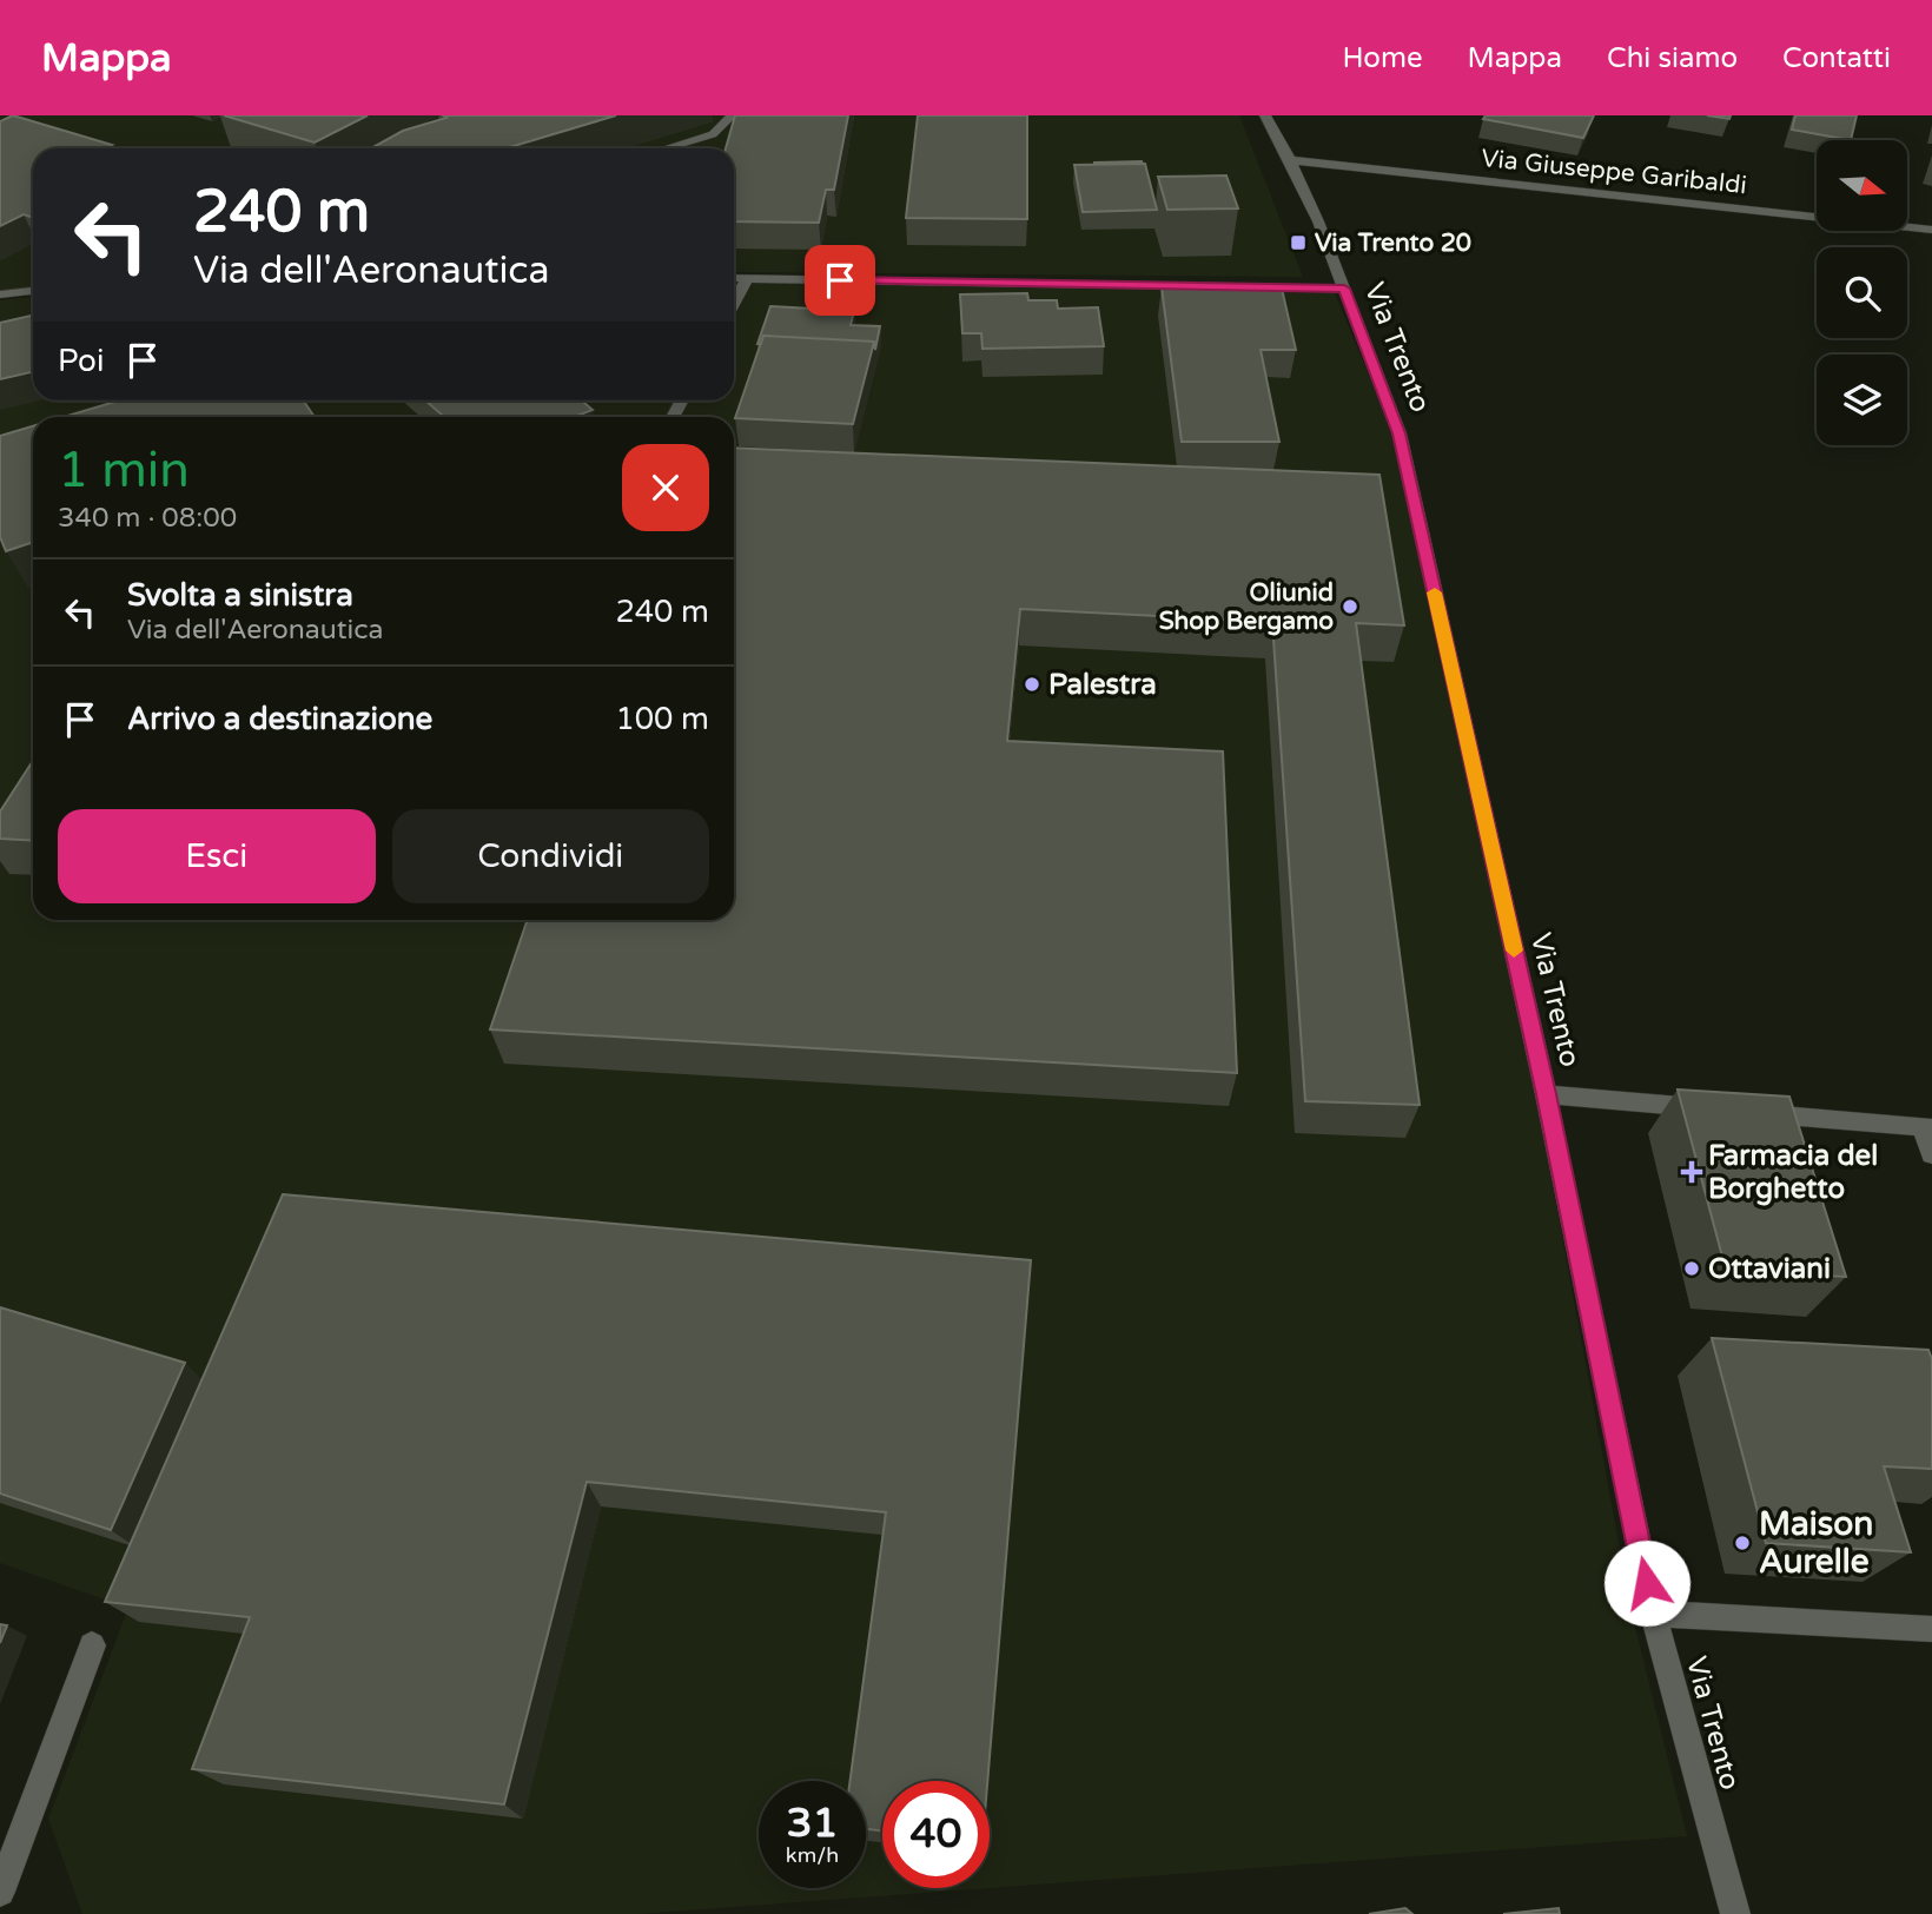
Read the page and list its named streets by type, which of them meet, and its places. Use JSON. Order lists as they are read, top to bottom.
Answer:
{
  "streets": {
    "street": ["Via Giuseppe Garibaldi", "Via Trento"]
  },
  "crossings": [
    ["Via Giuseppe Garibaldi", "Via Trento"]
  ],
  "places": {
    "transit": ["Via Trento 20"],
    "other": [
      "Oliunid Shop Bergamo",
      "Palestra",
      "Ottaviani",
      "Maison Aurelle"
    ],
    "health": ["Farmacia del Borghetto"]
  },
  "north": "right",
  "page": {
    "header": "Mappa",
    "nav": [
      "Home",
      "Mappa",
      "Chi siamo",
      "Contatti"
    ],
    "turn": ["240 m", "Via dell'Aeronautica"],
    "then": "Poi",
    "heading": ["1 min", "340 m · 08:00"],
    "list": [
      {
        "name": "Svolta a sinistra",
        "note": "Via dell'Aeronautica",
        "value": "240 m"
      },
      {
        "name": "Arrivo a destinazione",
        "value": "100 m"
      }
    ],
    "buttons": ["Esci", "Condividi"],
    "speed": "31 km/h",
    "limit": "40"
  }
}
